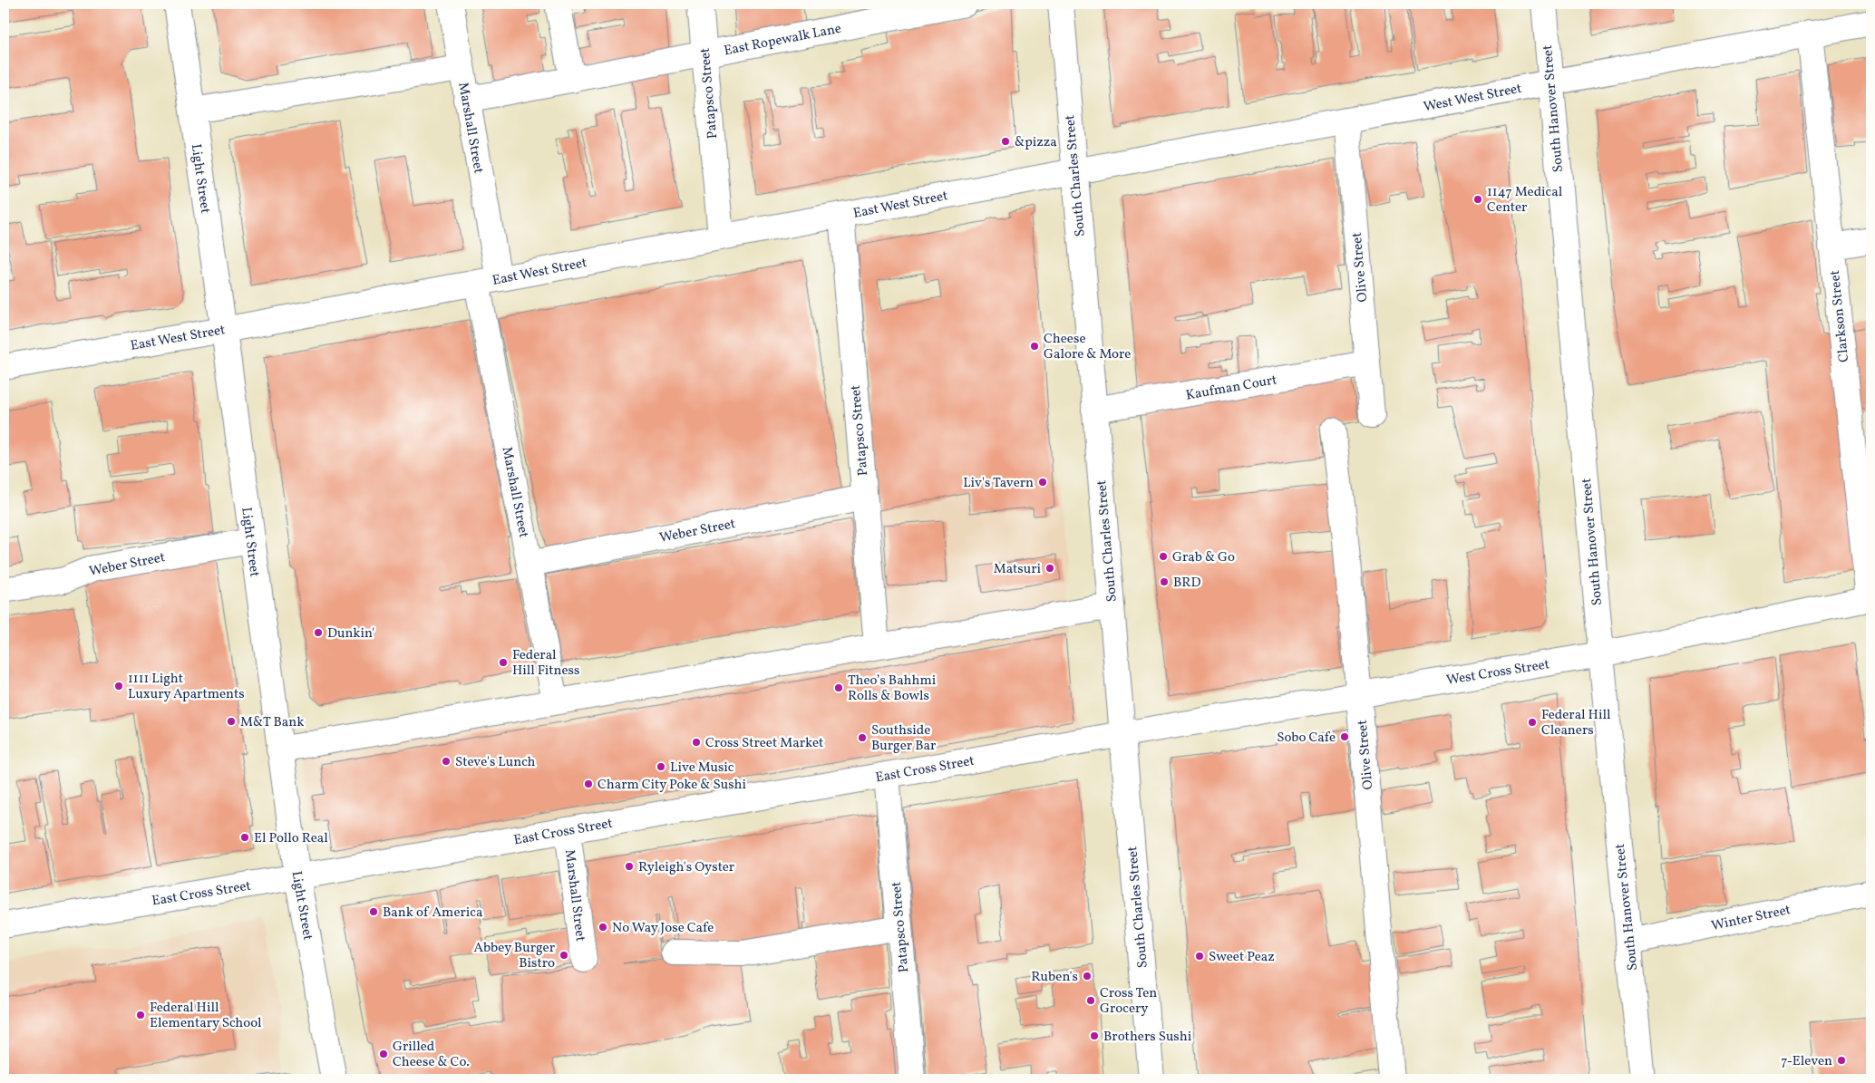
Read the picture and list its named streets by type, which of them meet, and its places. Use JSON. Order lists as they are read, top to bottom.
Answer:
{
  "streets": {
    "street": [
      "East Ropewalk Lane",
      "Patapsco Street",
      "West West Street",
      "South Hanover Street",
      "Marshall Street",
      "South Charles Street",
      "Light Street",
      "East West Street",
      "Olive Street",
      "Clarkson Street",
      "Kaufman Court",
      "Weber Street",
      "West Cross Street",
      "East Cross Street",
      "Winter Street"
    ]
  },
  "crossings": [
    ["East Ropewalk Lane", "Patapsco Street"],
    ["East Ropewalk Lane", "Marshall Street"],
    ["Patapsco Street", "East West Street"],
    ["Patapsco Street", "Weber Street"],
    ["Patapsco Street", "East Cross Street"],
    ["West West Street", "South Hanover Street"],
    ["West West Street", "South Charles Street"],
    ["West West Street", "East West Street"],
    ["West West Street", "Olive Street"],
    ["West West Street", "Clarkson Street"],
    ["South Hanover Street", "West Cross Street"],
    ["South Hanover Street", "Winter Street"],
    ["Marshall Street", "East West Street"],
    ["Marshall Street", "Weber Street"],
    ["Marshall Street", "East Cross Street"],
    ["South Charles Street", "East West Street"],
    ["South Charles Street", "Kaufman Court"],
    ["South Charles Street", "West Cross Street"],
    ["South Charles Street", "East Cross Street"],
    ["Light Street", "East West Street"],
    ["Light Street", "Weber Street"],
    ["Light Street", "East Cross Street"],
    ["Olive Street", "Kaufman Court"],
    ["Olive Street", "West Cross Street"],
    ["Clarkson Street", "West Cross Street"],
    ["West Cross Street", "East Cross Street"]
  ],
  "places": [
    "&pizza",
    "1147 Medical Center",
    "Cheese Galore & More",
    "Liv's Tavern",
    "Grab & Go",
    "Matsuri",
    "BRD",
    "Dunkin'",
    "Federal Hill Fitness",
    "1111 Light Luxury Apartments",
    "Theo’s Bahhmi Rolls & Bowls",
    "M&T Bank",
    "Federal Hill Cleaners",
    "Sobo Cafe",
    "Southside Burger Bar",
    "Cross Street Market",
    "Steve's Lunch",
    "Live Music",
    "Charm City Poke & Sushi",
    "El Pollo Real",
    "Ryleigh's Oyster",
    "Bank of America",
    "No Way Jose Cafe",
    "Abbey Burger Bistro",
    "Sweet Peaz",
    "Ruben's",
    "Cross Ten Grocery",
    "Federal Hill Elementary School",
    "Brothers Sushi",
    "Grilled Cheese & Co.",
    "7-Eleven"
  ]
}
